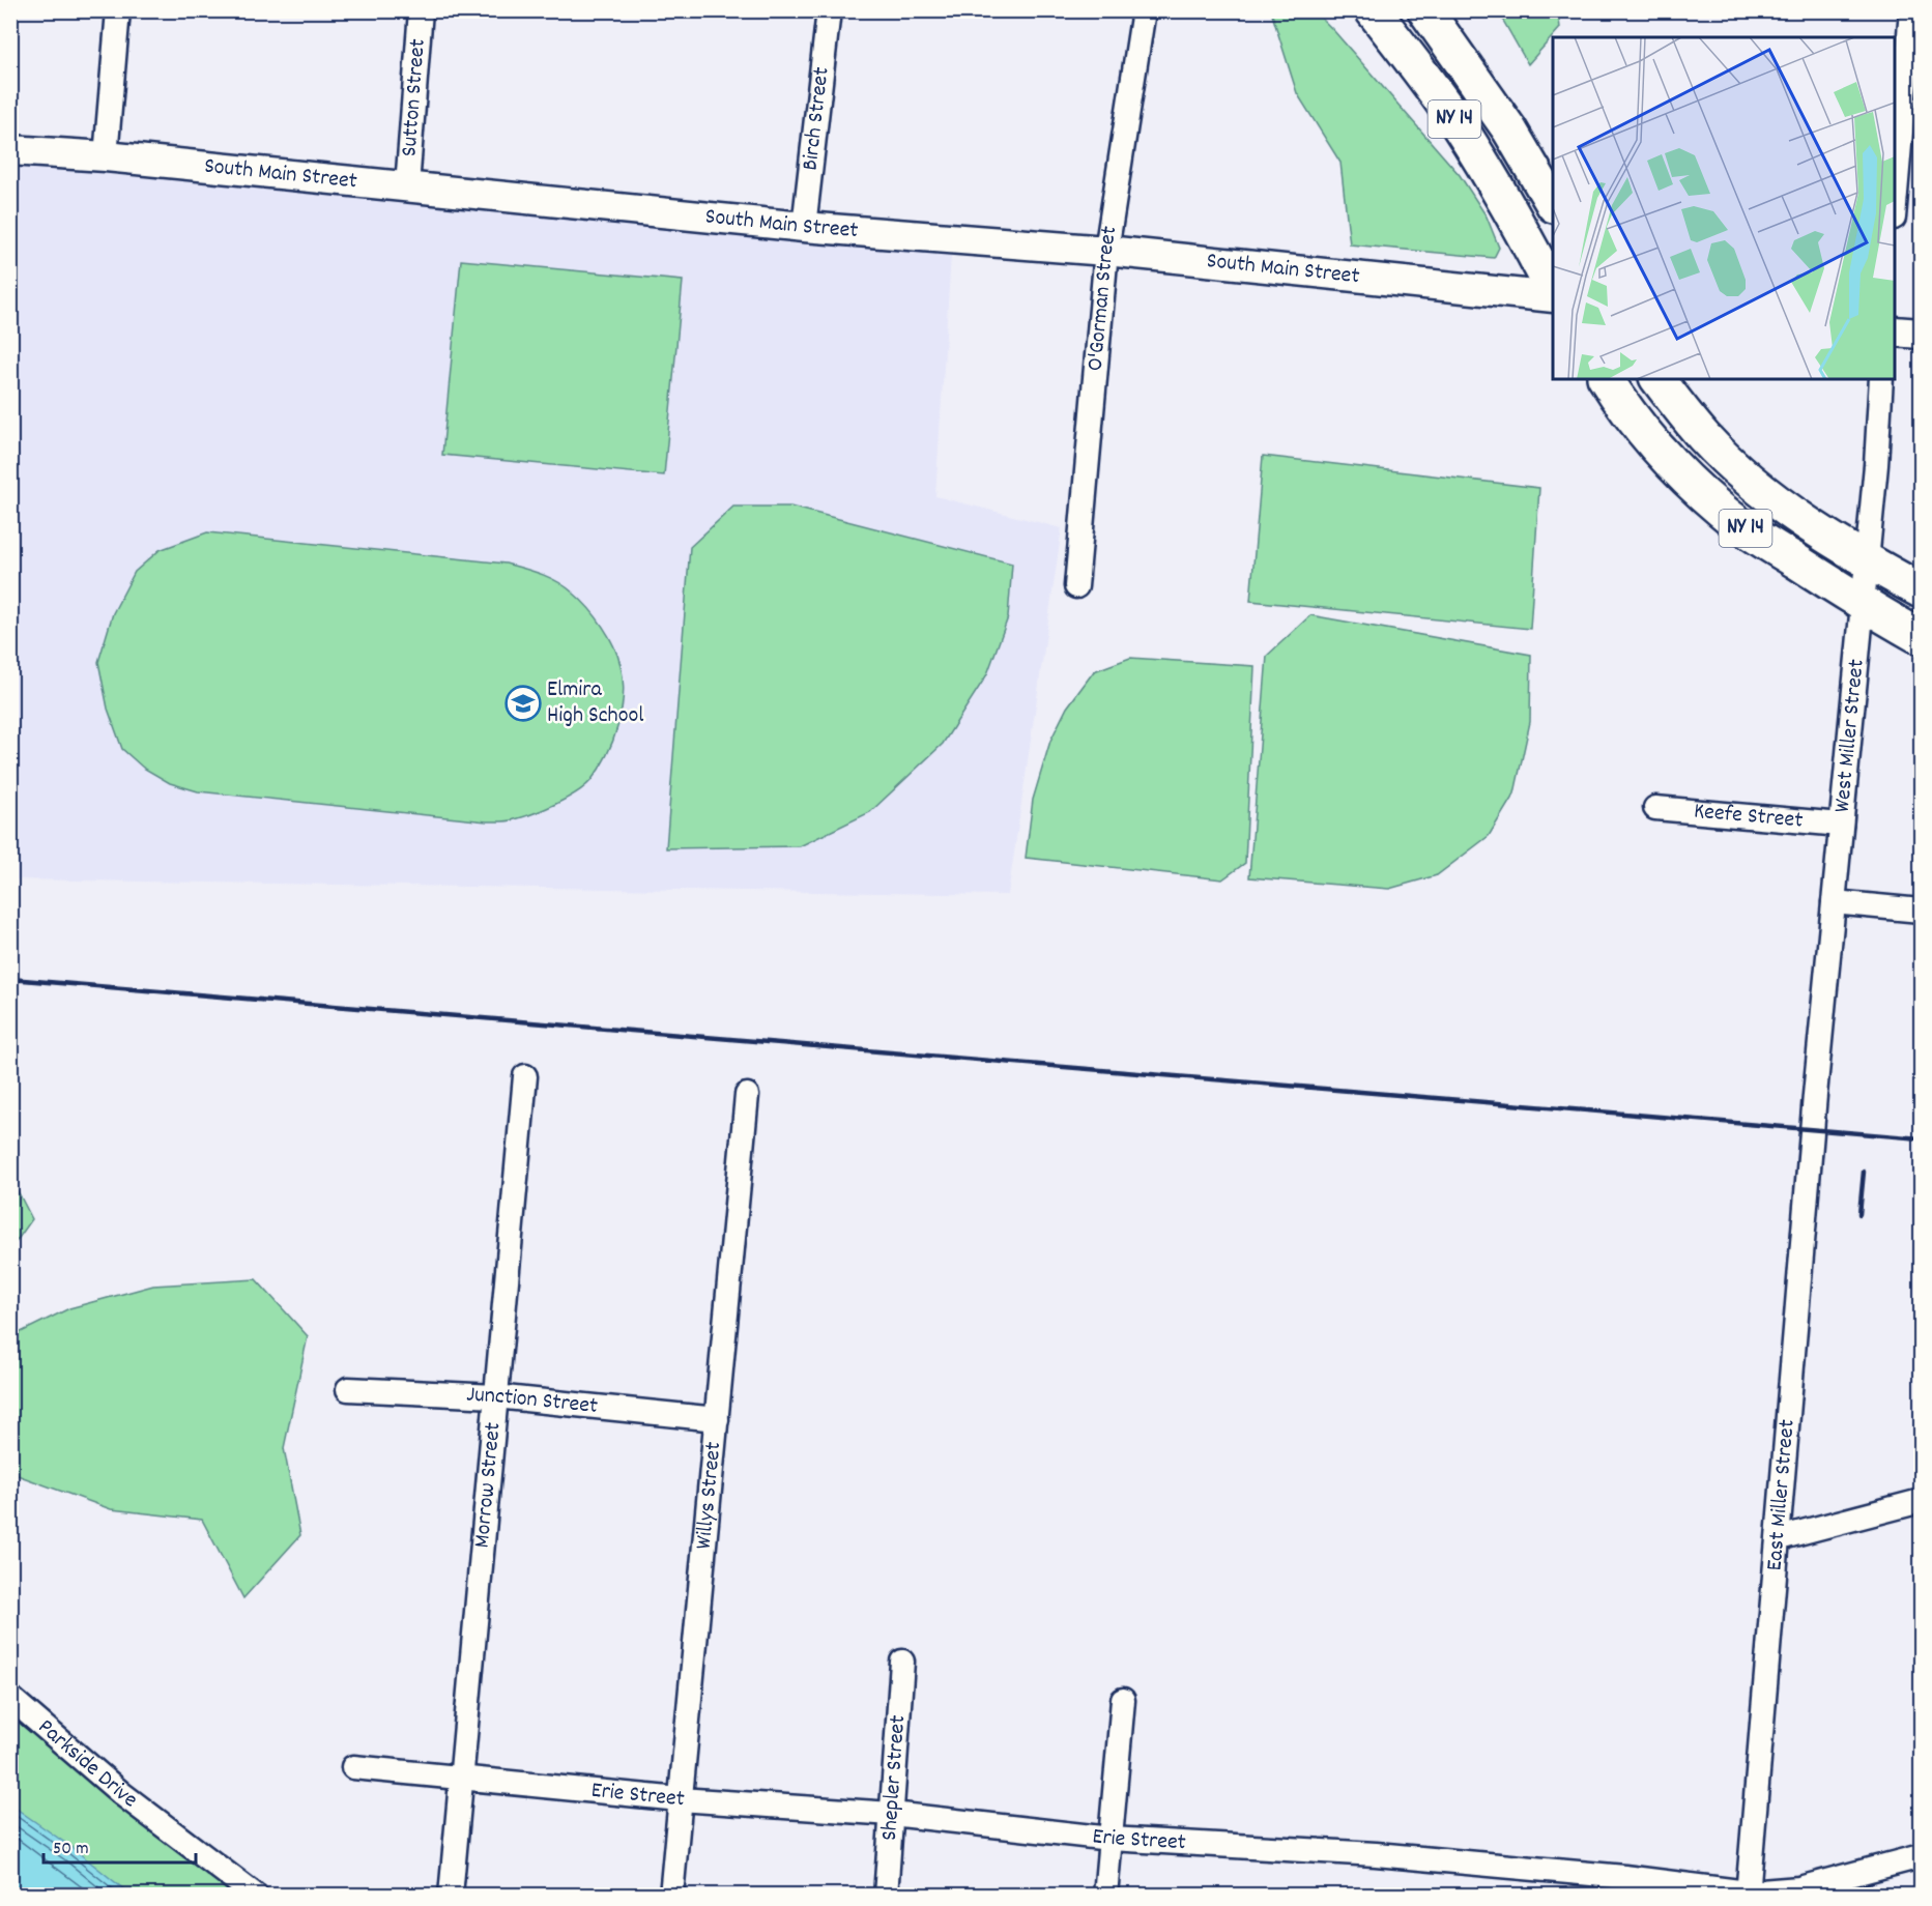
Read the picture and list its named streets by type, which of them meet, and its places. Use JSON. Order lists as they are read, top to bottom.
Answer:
{
  "streets": {
    "main road": ["NY 14"],
    "street": [
      "Sutton Street",
      "Birch Street",
      "South Main Street",
      "O'Gorman Street",
      "West Miller Street",
      "Keefe Street",
      "Junction Street",
      "Morrow Street",
      "Willys Street",
      "East Miller Street",
      "Parkside Drive",
      "Shepler Street",
      "Erie Street"
    ]
  },
  "crossings": [
    ["Sutton Street", "South Main Street"],
    ["Birch Street", "South Main Street"],
    ["NY 14", "West Miller Street"],
    ["South Main Street", "O'Gorman Street"],
    ["West Miller Street", "Keefe Street"],
    ["West Miller Street", "East Miller Street"],
    ["Junction Street", "Morrow Street"],
    ["Junction Street", "Willys Street"],
    ["Morrow Street", "Erie Street"],
    ["Willys Street", "Erie Street"],
    ["East Miller Street", "Erie Street"],
    ["Shepler Street", "Erie Street"]
  ],
  "places": {
    "school or university": ["Elmira High School"]
  },
  "scale_bar": "50 m"
}
